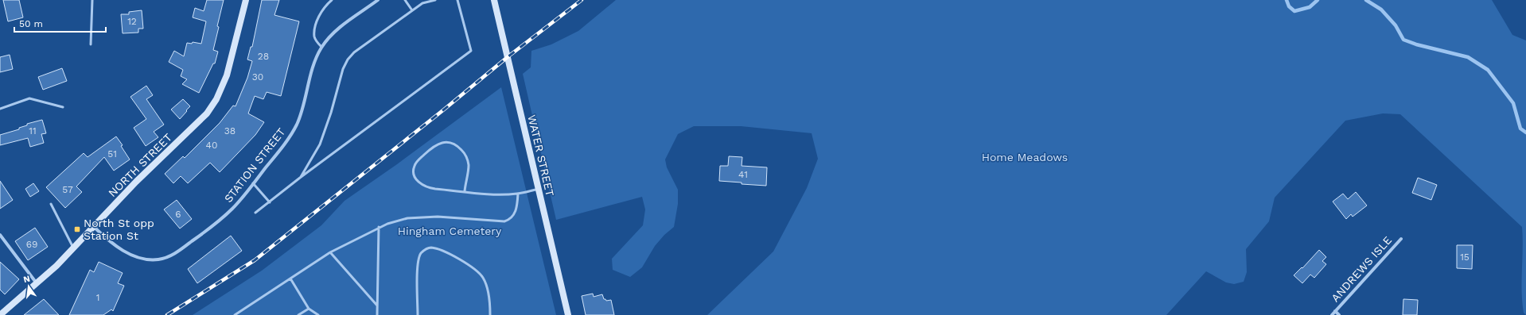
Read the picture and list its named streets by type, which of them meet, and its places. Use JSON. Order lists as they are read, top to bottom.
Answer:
{
  "streets": {
    "main road": ["WATER STREET", "NORTH STREET"],
    "street": ["STATION STREET", "ANDREWS ISLE"]
  },
  "crossings": [
    ["NORTH STREET", "STATION STREET"]
  ],
  "parks": ["Home Meadows", "Hingham Cemetery"],
  "places": {
    "transit": ["North St opp Station St"]
  },
  "house_numbers": [
    "12",
    "28",
    "30",
    "11",
    "38",
    "40",
    "51",
    "41",
    "57",
    "6",
    "69",
    "15",
    "1"
  ],
  "scale_bar": "50 m",
  "north": "top"
}
